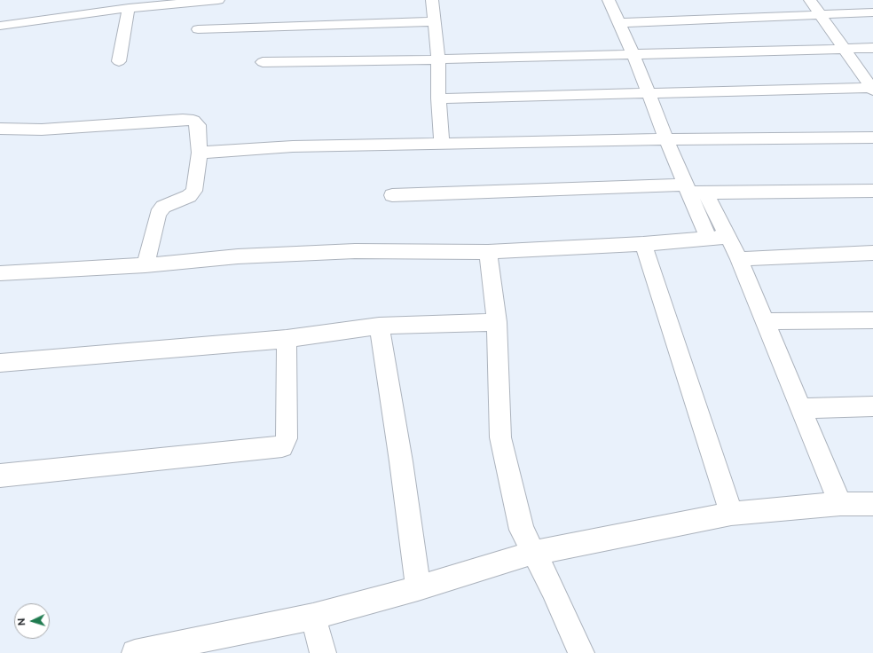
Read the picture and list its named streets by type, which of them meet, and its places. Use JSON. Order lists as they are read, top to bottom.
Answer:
{
  "north": "left"
}
